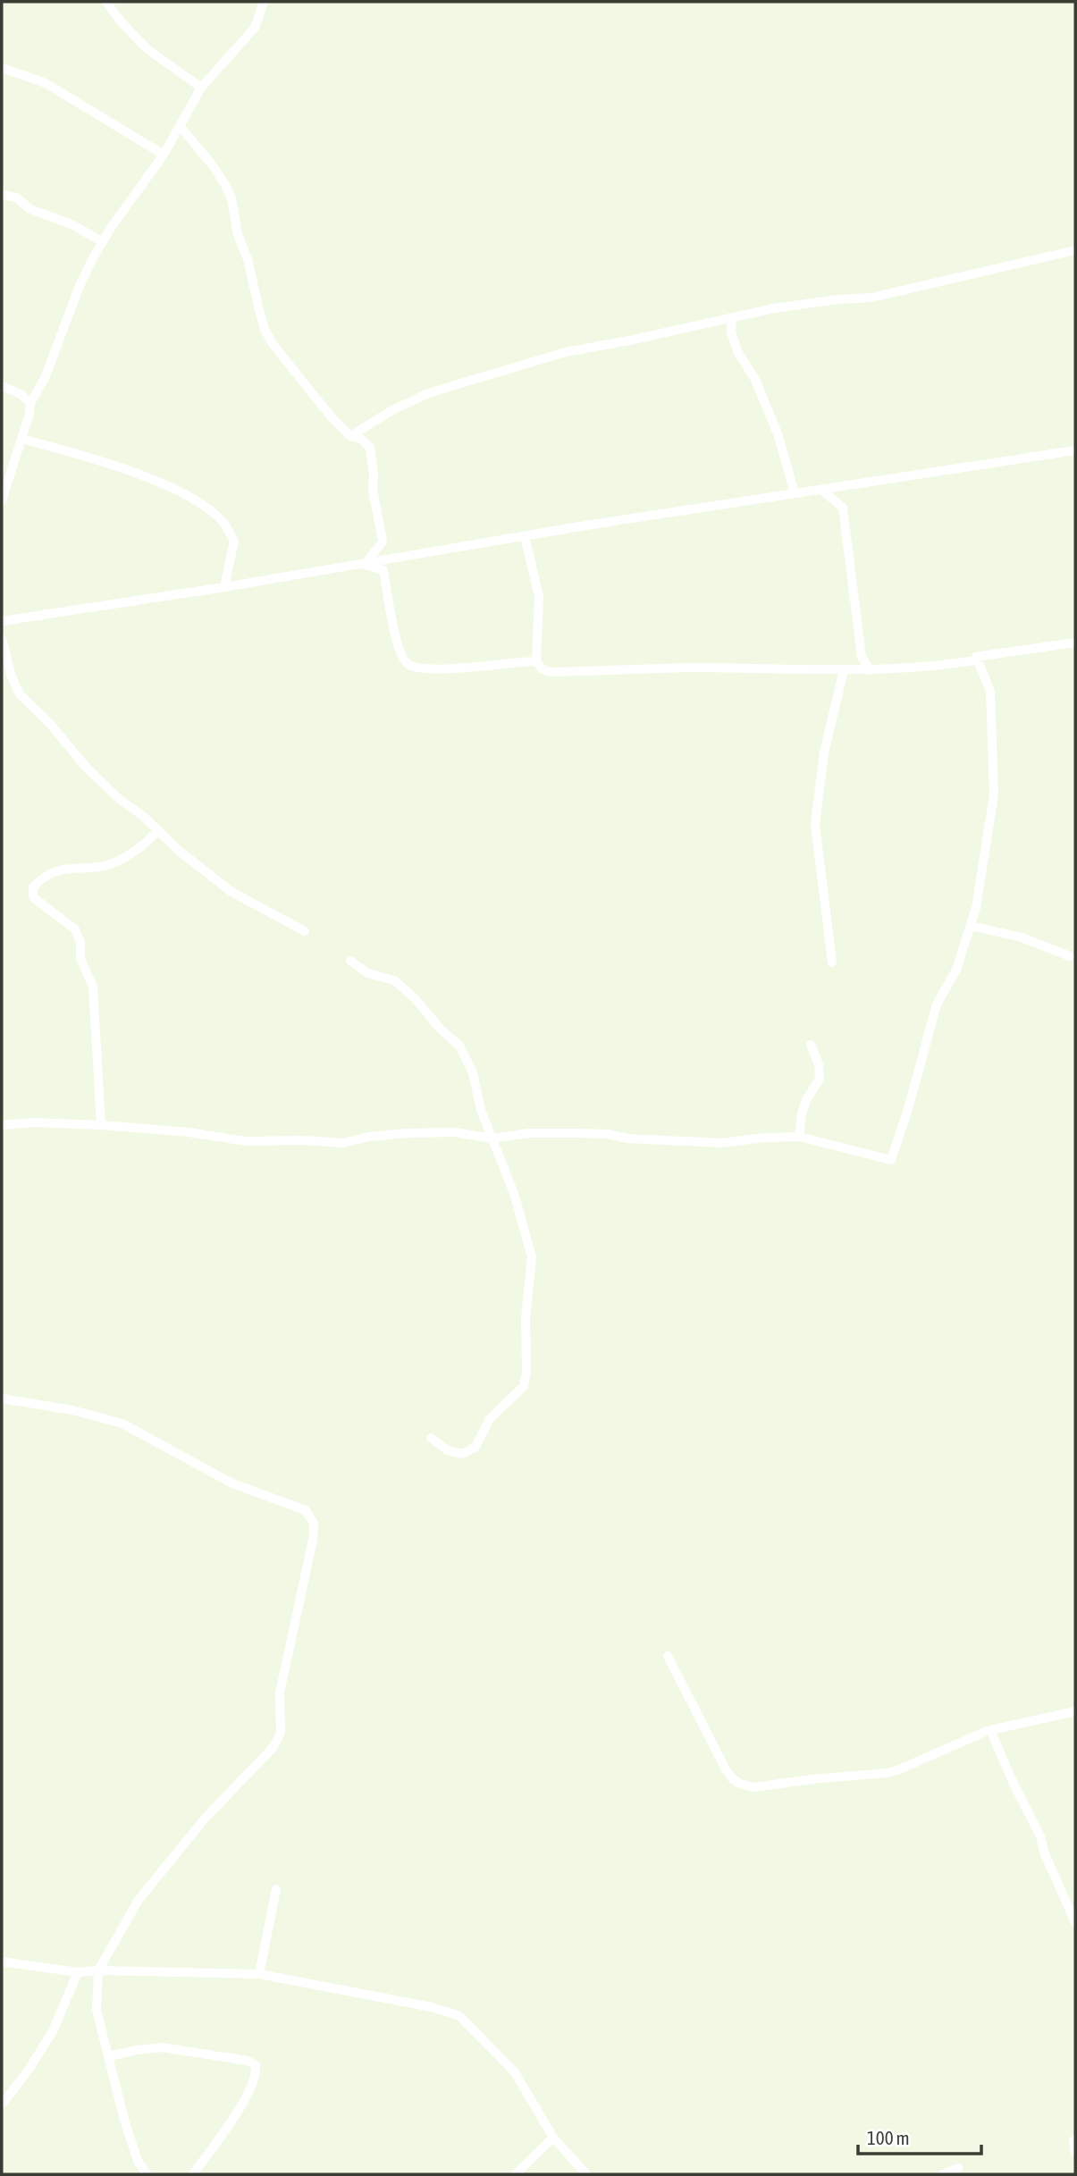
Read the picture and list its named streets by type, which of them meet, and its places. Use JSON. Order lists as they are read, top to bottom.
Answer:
{
  "scale_bar": "100 m"
}
